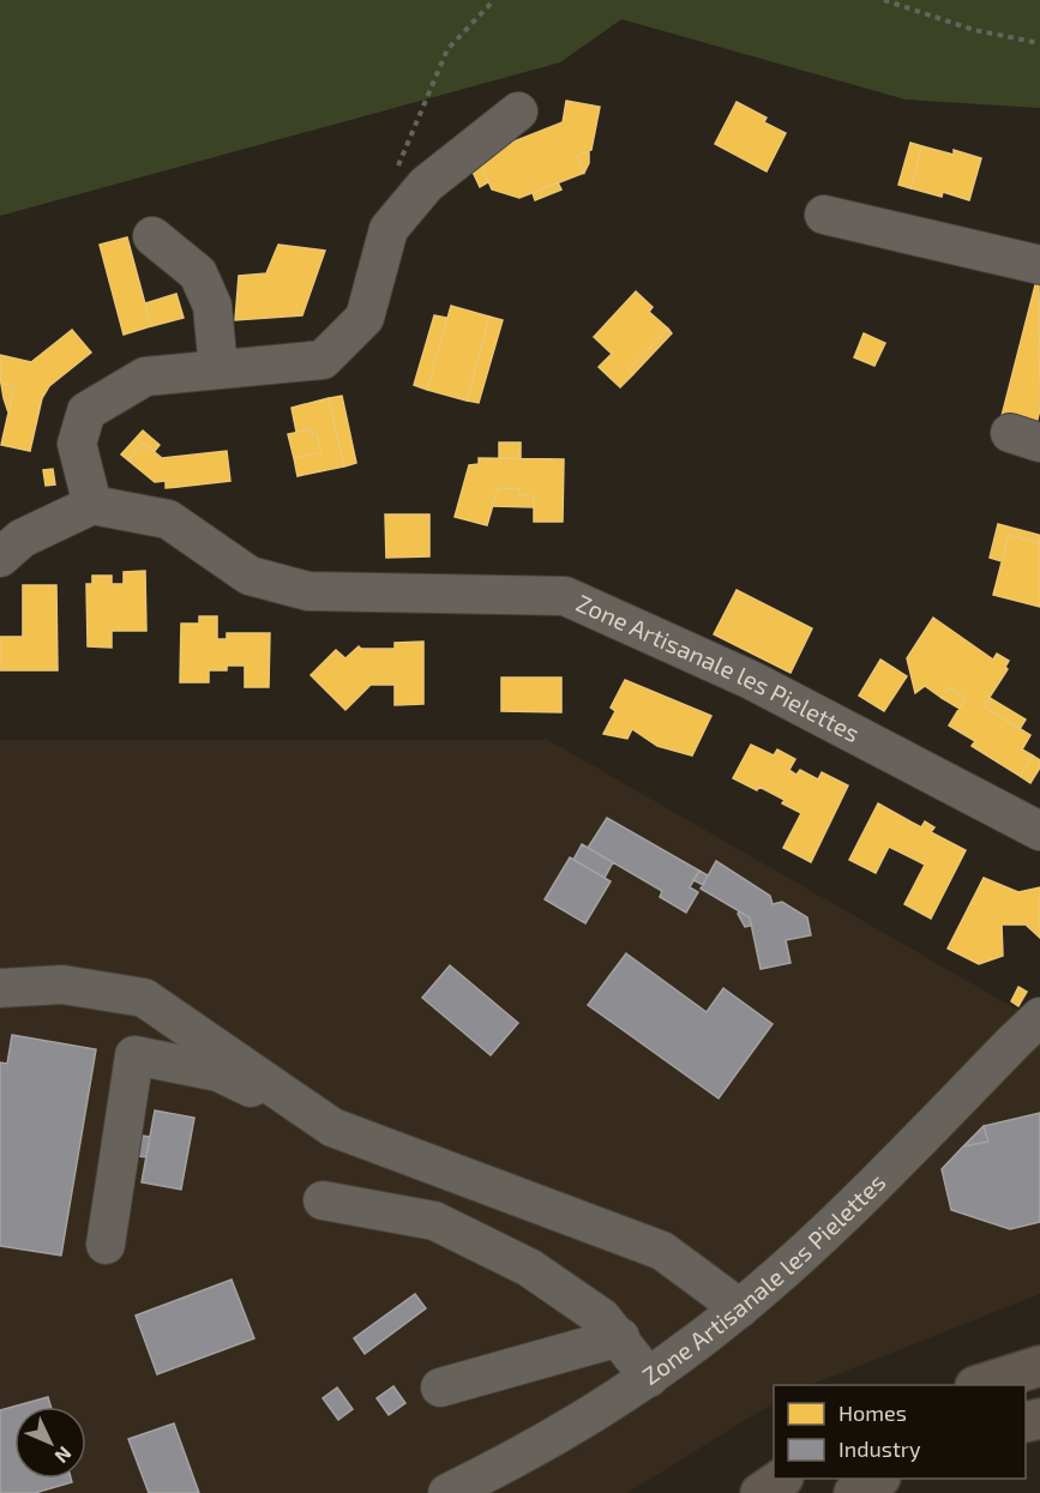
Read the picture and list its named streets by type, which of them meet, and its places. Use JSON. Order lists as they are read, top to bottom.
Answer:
{
  "streets": {
    "street": ["Zone Artisanale les Pielettes"]
  },
  "legend": ["Homes", "Industry"],
  "north": "bottom right"
}
